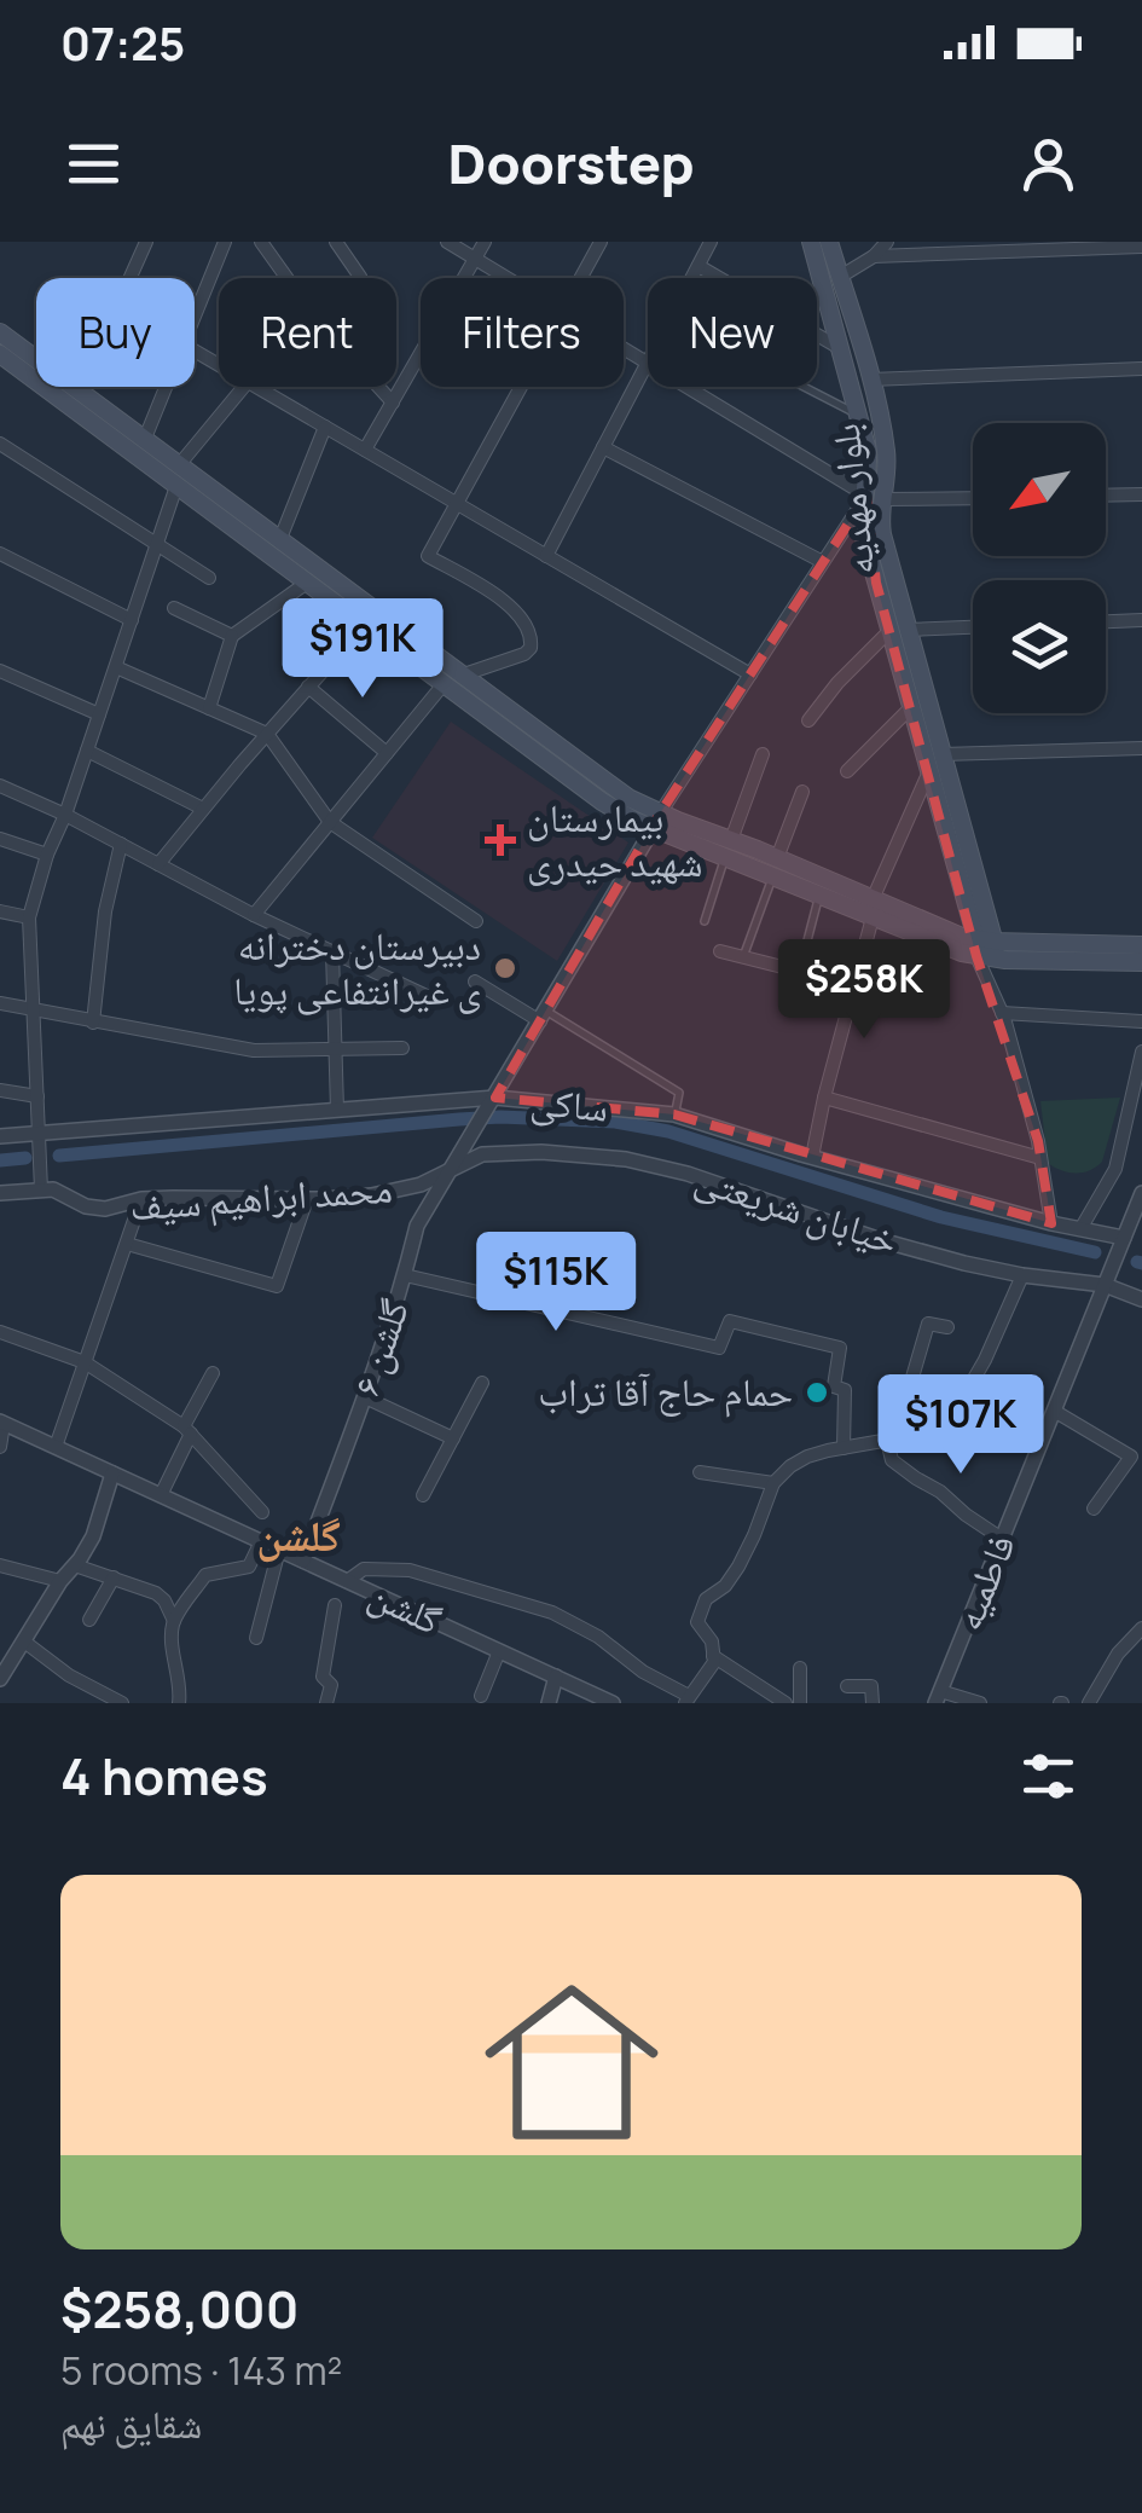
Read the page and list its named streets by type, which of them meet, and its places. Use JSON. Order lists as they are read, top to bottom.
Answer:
{
  "streets": {
    "main road": ["بلوار مهدیه"],
    "street": [
      "ساکی",
      "محمد ابراهیم سیف",
      "خیابان شریعتی",
      "گلشن ۶",
      "فاطمیه",
      "گلشن"
    ]
  },
  "crossings": [
    ["ساکی", "گلشن ۶"],
    ["ساکی", "فاطمیه"],
    ["محمد ابراهیم سیف", "خیابان شریعتی"],
    ["محمد ابراهیم سیف", "گلشن ۶"],
    ["خیابان شریعتی", "گلشن ۶"],
    ["خیابان شریعتی", "فاطمیه"],
    ["گلشن ۶", "گلشن"]
  ],
  "districts": ["گلشن"],
  "places": {
    "health": ["بیمارستان شهید حیدری"],
    "other": ["دبیرستان دخترانه ی غیرانتفاعی پویا", "حمام حاج آقا تراب"]
  },
  "north": "bottom left",
  "page": {
    "status": "07:25",
    "header": "Doorstep",
    "chip": [
      "Buy",
      "Rent",
      "Filters",
      "New"
    ],
    "price": [
      "$191K",
      "$258K",
      "$115K",
      "$107K"
    ],
    "heading": "4 homes",
    "list": [
      {
        "name": "$258,000",
        "note": "5 rooms · 143 m² · شقایق نهم"
      }
    ]
  }
}
